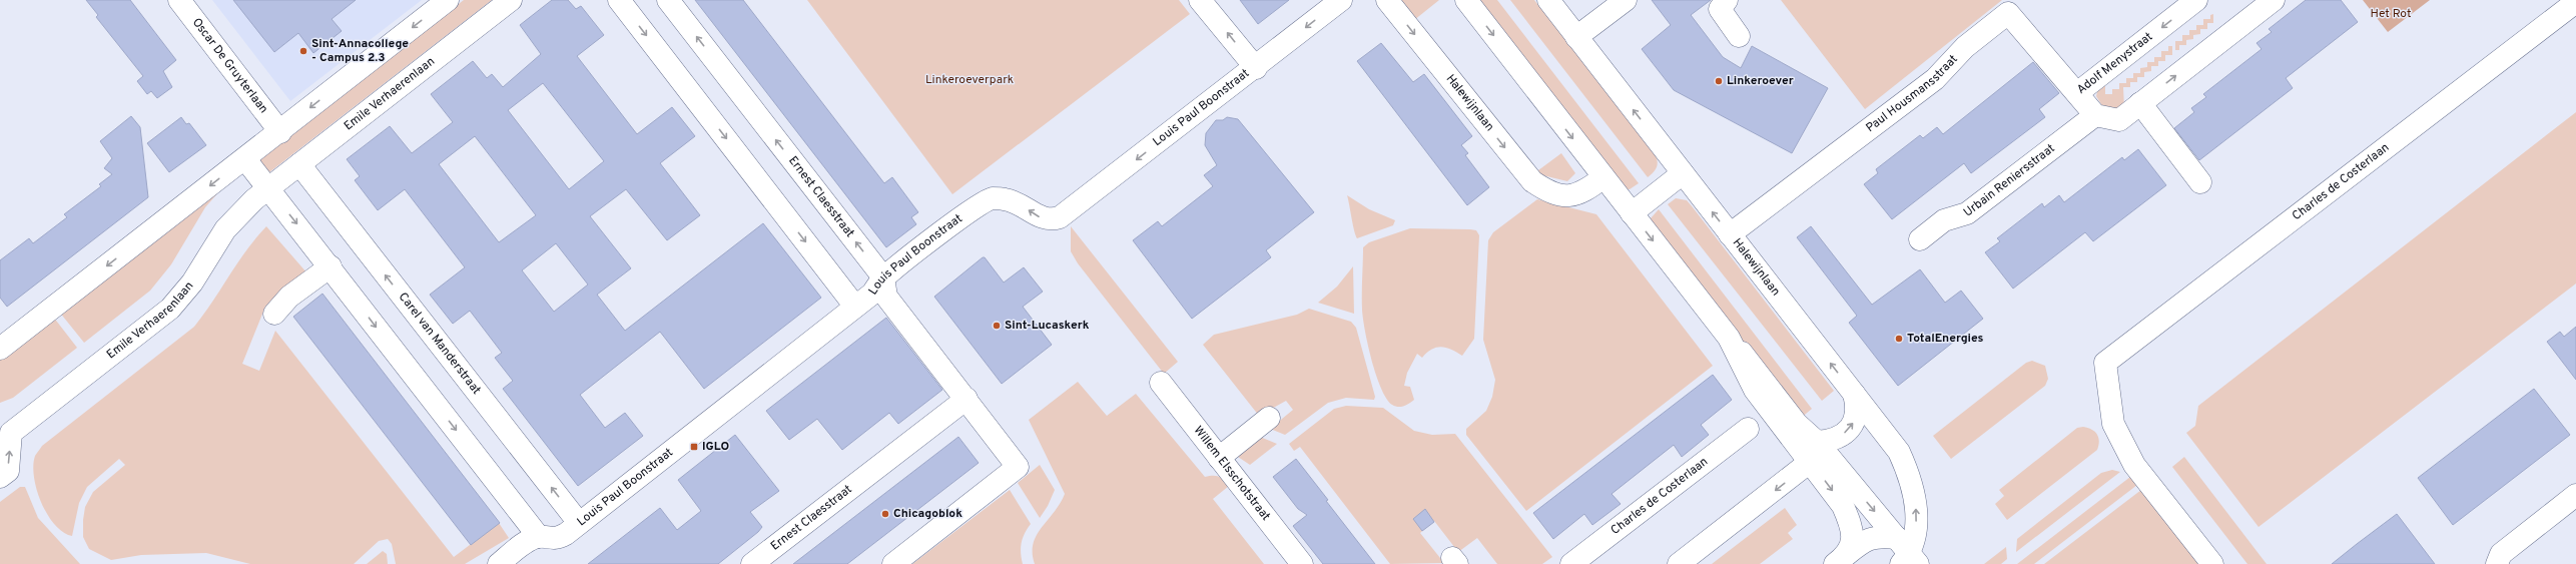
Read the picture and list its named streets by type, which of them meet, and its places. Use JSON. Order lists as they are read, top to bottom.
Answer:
{
  "streets": {
    "street": [
      "Adolf Menystraat",
      "Oscar De Gruyterlaan",
      "Paul Housmansstraat",
      "Emile Verhaerenlaan",
      "Halewijnlaan",
      "Louis Paul Boonstraat",
      "Urbain Reniersstraat",
      "Charles de Costerlaan",
      "Ernest Claesstraat",
      "Carel van Manderstraat",
      "Willem Elsschotstraat"
    ]
  },
  "crossings": [
    ["Adolf Menystraat", "Paul Housmansstraat"],
    ["Adolf Menystraat", "Urbain Reniersstraat"],
    ["Paul Housmansstraat", "Halewijnlaan"],
    ["Emile Verhaerenlaan", "Carel van Manderstraat"],
    ["Louis Paul Boonstraat", "Ernest Claesstraat"],
    ["Louis Paul Boonstraat", "Carel van Manderstraat"]
  ],
  "one_way": ["Louis Paul Boonstraat"],
  "parks": ["Het Rot", "Linkeroeverpark"],
  "places": {
    "other": [
      "Sint-Annacollege - Campus 2.3",
      "Linkeroever",
      "Sint-Lucaskerk",
      "TotalEnergies",
      "Chicagoblok"
    ],
    "transit": ["IGLO"]
  }
}
